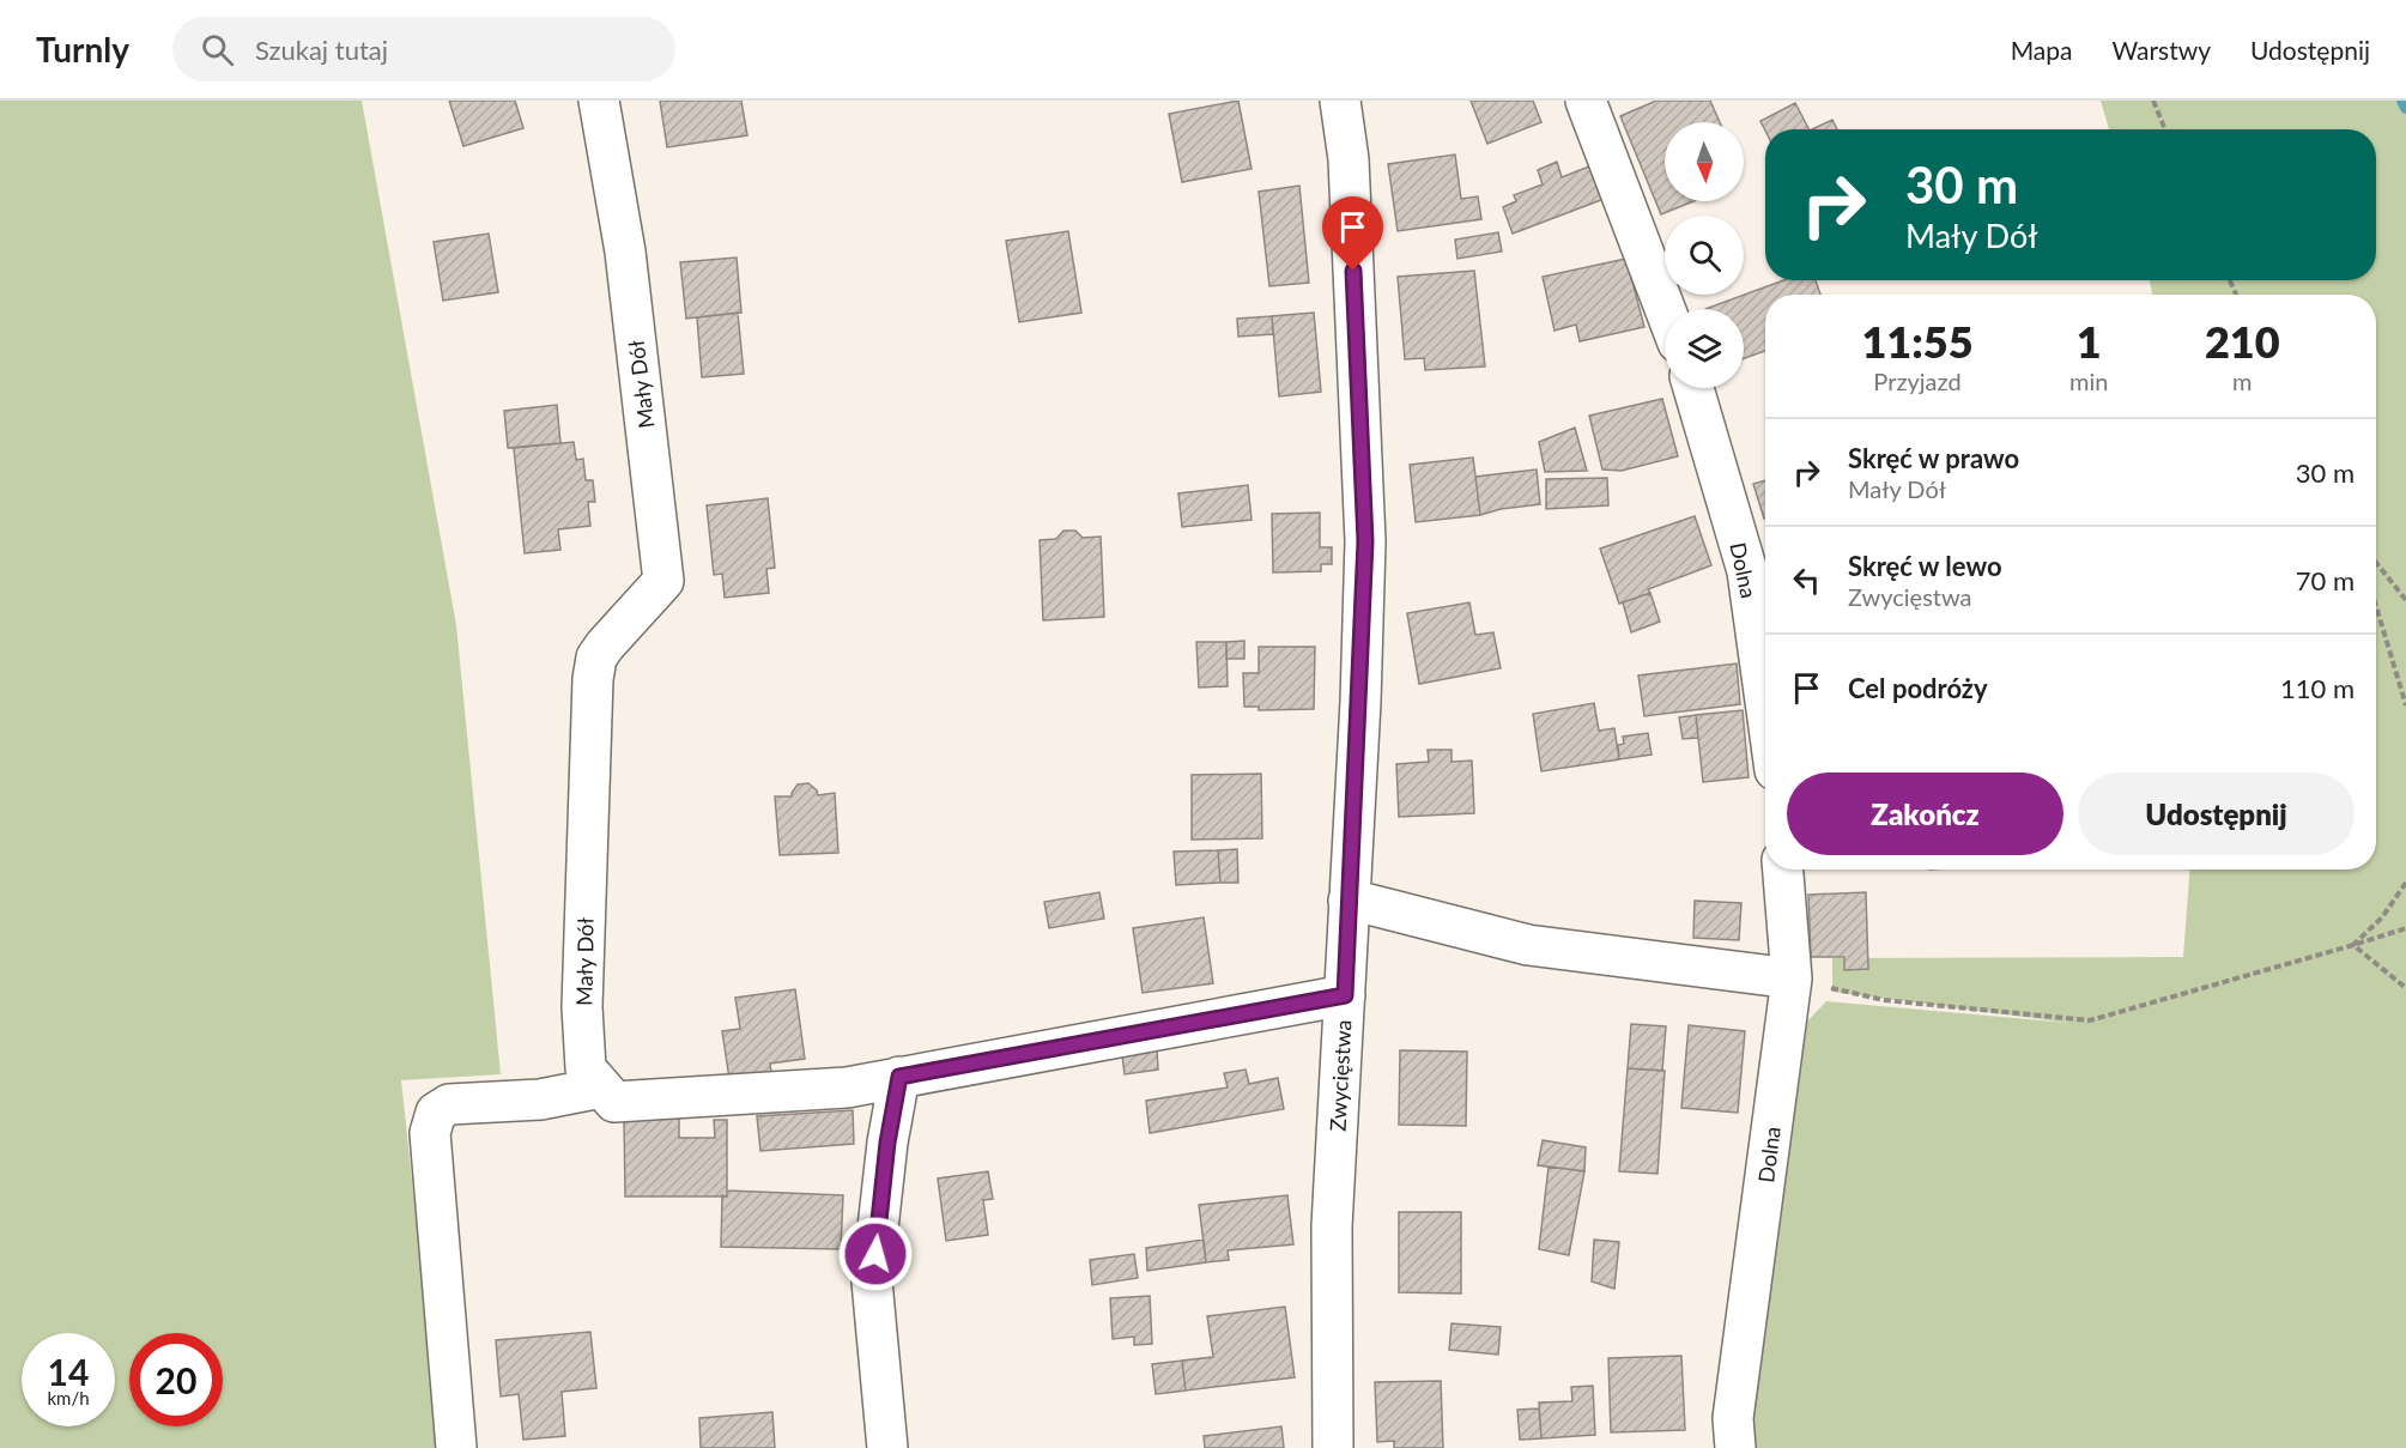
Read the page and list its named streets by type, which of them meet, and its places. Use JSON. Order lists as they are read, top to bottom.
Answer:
{
  "streets": {
    "street": ["Mały Dół", "Dolna", "Zwycięstwa"]
  },
  "north": "bottom",
  "page": {
    "header": "Turnly",
    "search": "Szukaj tutaj",
    "nav": ["Mapa", "Warstwy", "Udostępnij"],
    "turn": ["30 m", "Mały Dół"],
    "eta": [
      "11:55",
      "Przyjazd",
      "1",
      "min",
      "210",
      "m"
    ],
    "list": [
      {
        "name": "Skręć w prawo",
        "note": "Mały Dół",
        "value": "30 m"
      },
      {
        "name": "Skręć w lewo",
        "note": "Zwycięstwa",
        "value": "70 m"
      },
      {
        "name": "Cel podróży",
        "value": "110 m"
      }
    ],
    "buttons": ["Zakończ", "Udostępnij"],
    "speed": "14 km/h",
    "limit": "20"
  }
}
